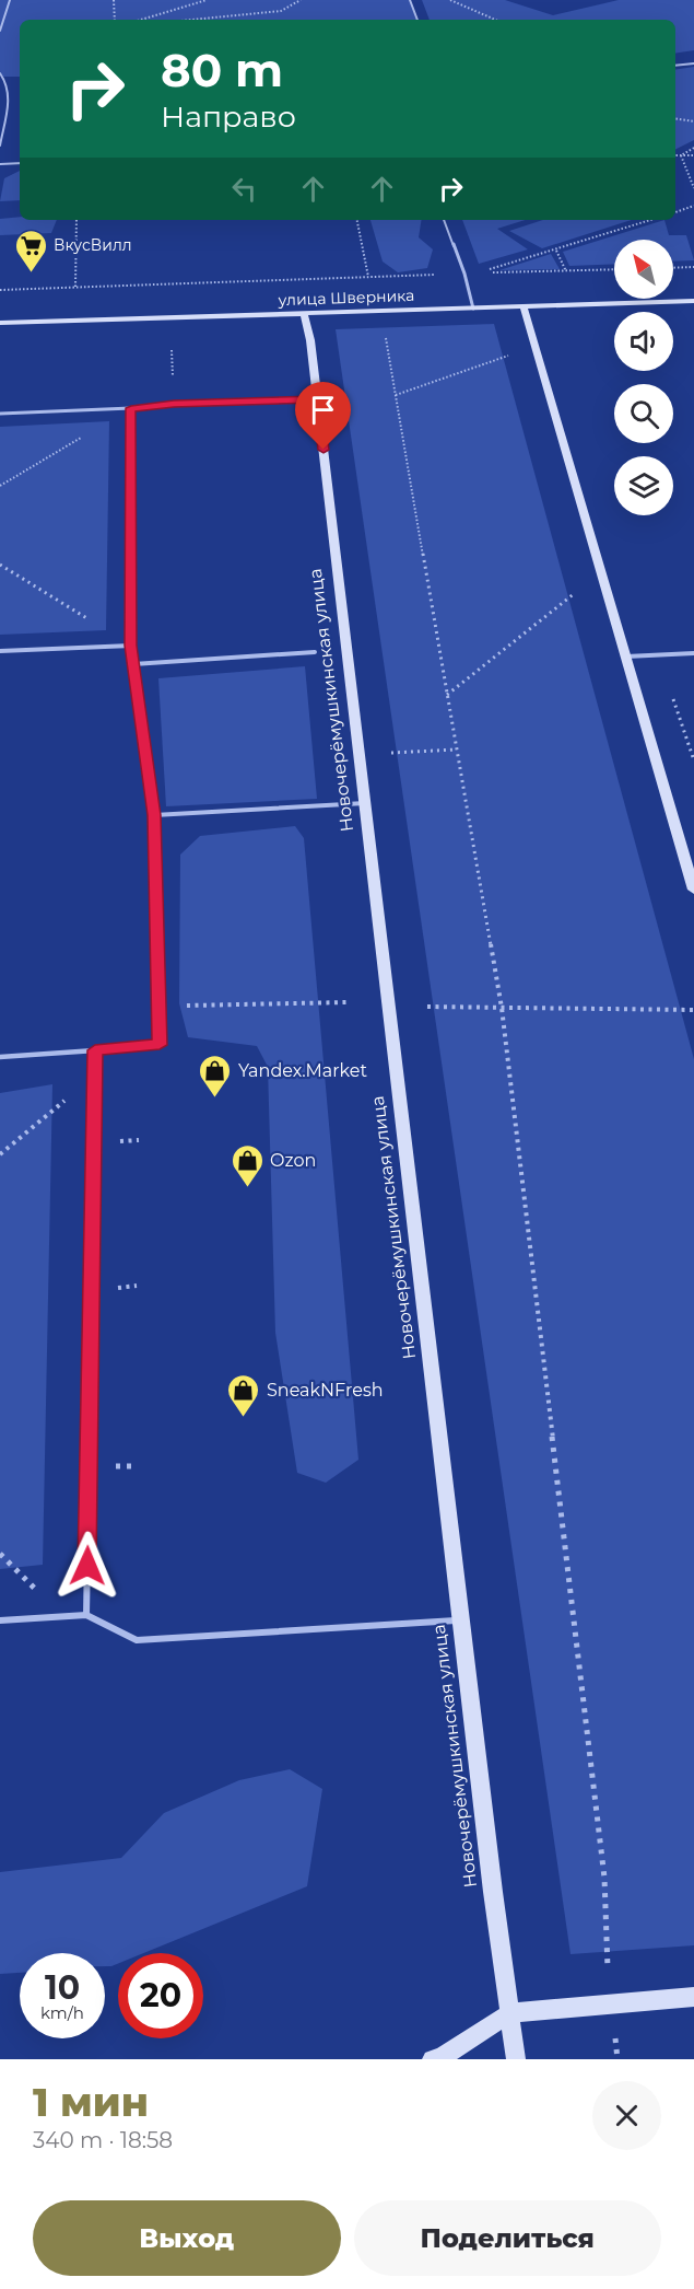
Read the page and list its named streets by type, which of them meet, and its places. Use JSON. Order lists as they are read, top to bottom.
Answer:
{
  "streets": {
    "street": ["улица Шверника", "Новочерёмушкинская улица"]
  },
  "crossings": [
    ["улица Шверника", "Новочерёмушкинская улица"]
  ],
  "places": {
    "supermarket": ["ВкусВилл"],
    "shop": ["Yandex.Market", "Ozon", "SneakNFresh"]
  },
  "north": "top left",
  "page": {
    "turn": ["80 m", "Направо"],
    "speed": "10 km/h",
    "limit": "20",
    "heading": ["1 мин", "340 m · 18:58"],
    "buttons": ["Выход", "Поделиться"]
  }
}
